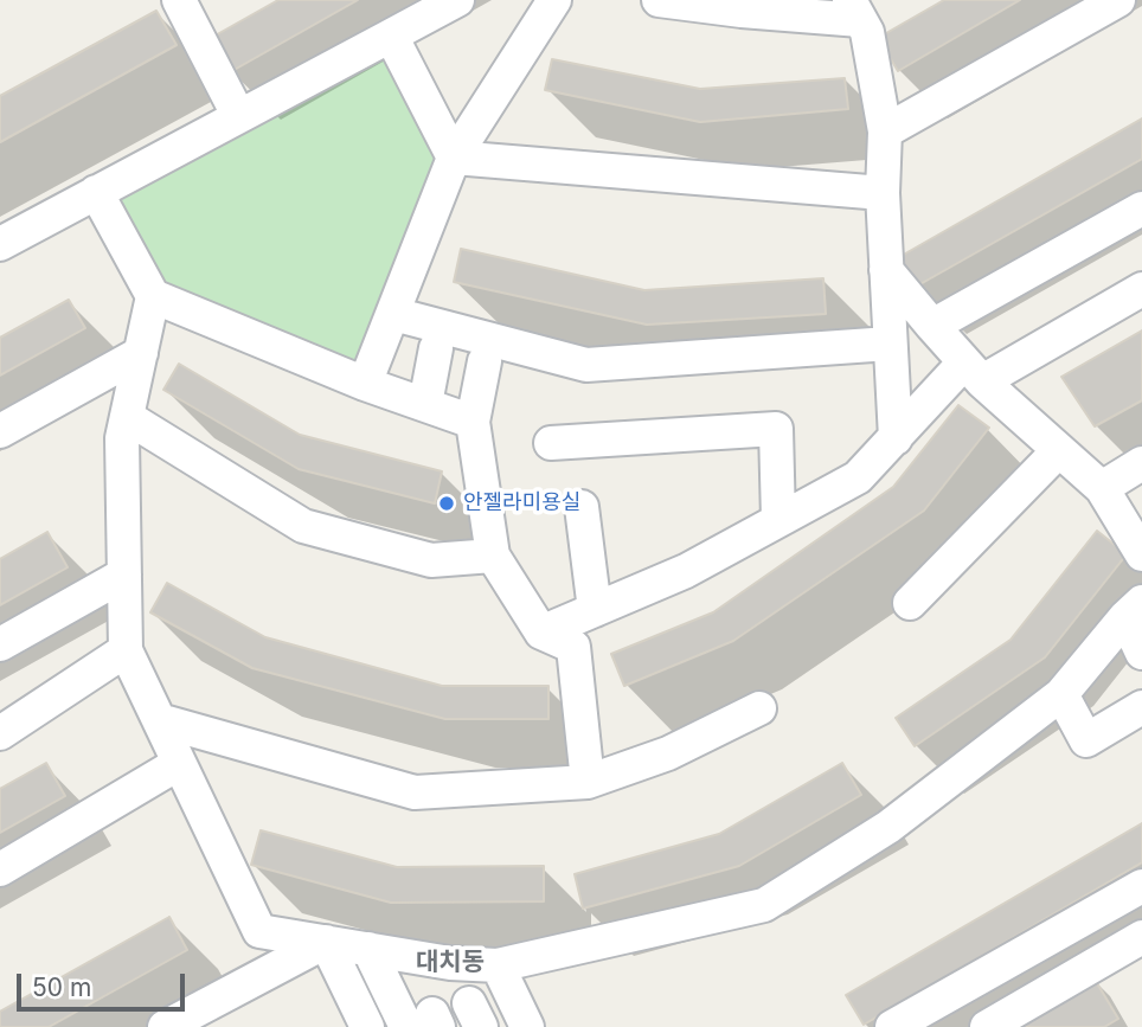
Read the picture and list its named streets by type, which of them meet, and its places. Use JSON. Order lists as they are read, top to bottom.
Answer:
{
  "districts": ["대치동"],
  "places": ["안젤라미용실"],
  "scale_bar": "50 m"
}
